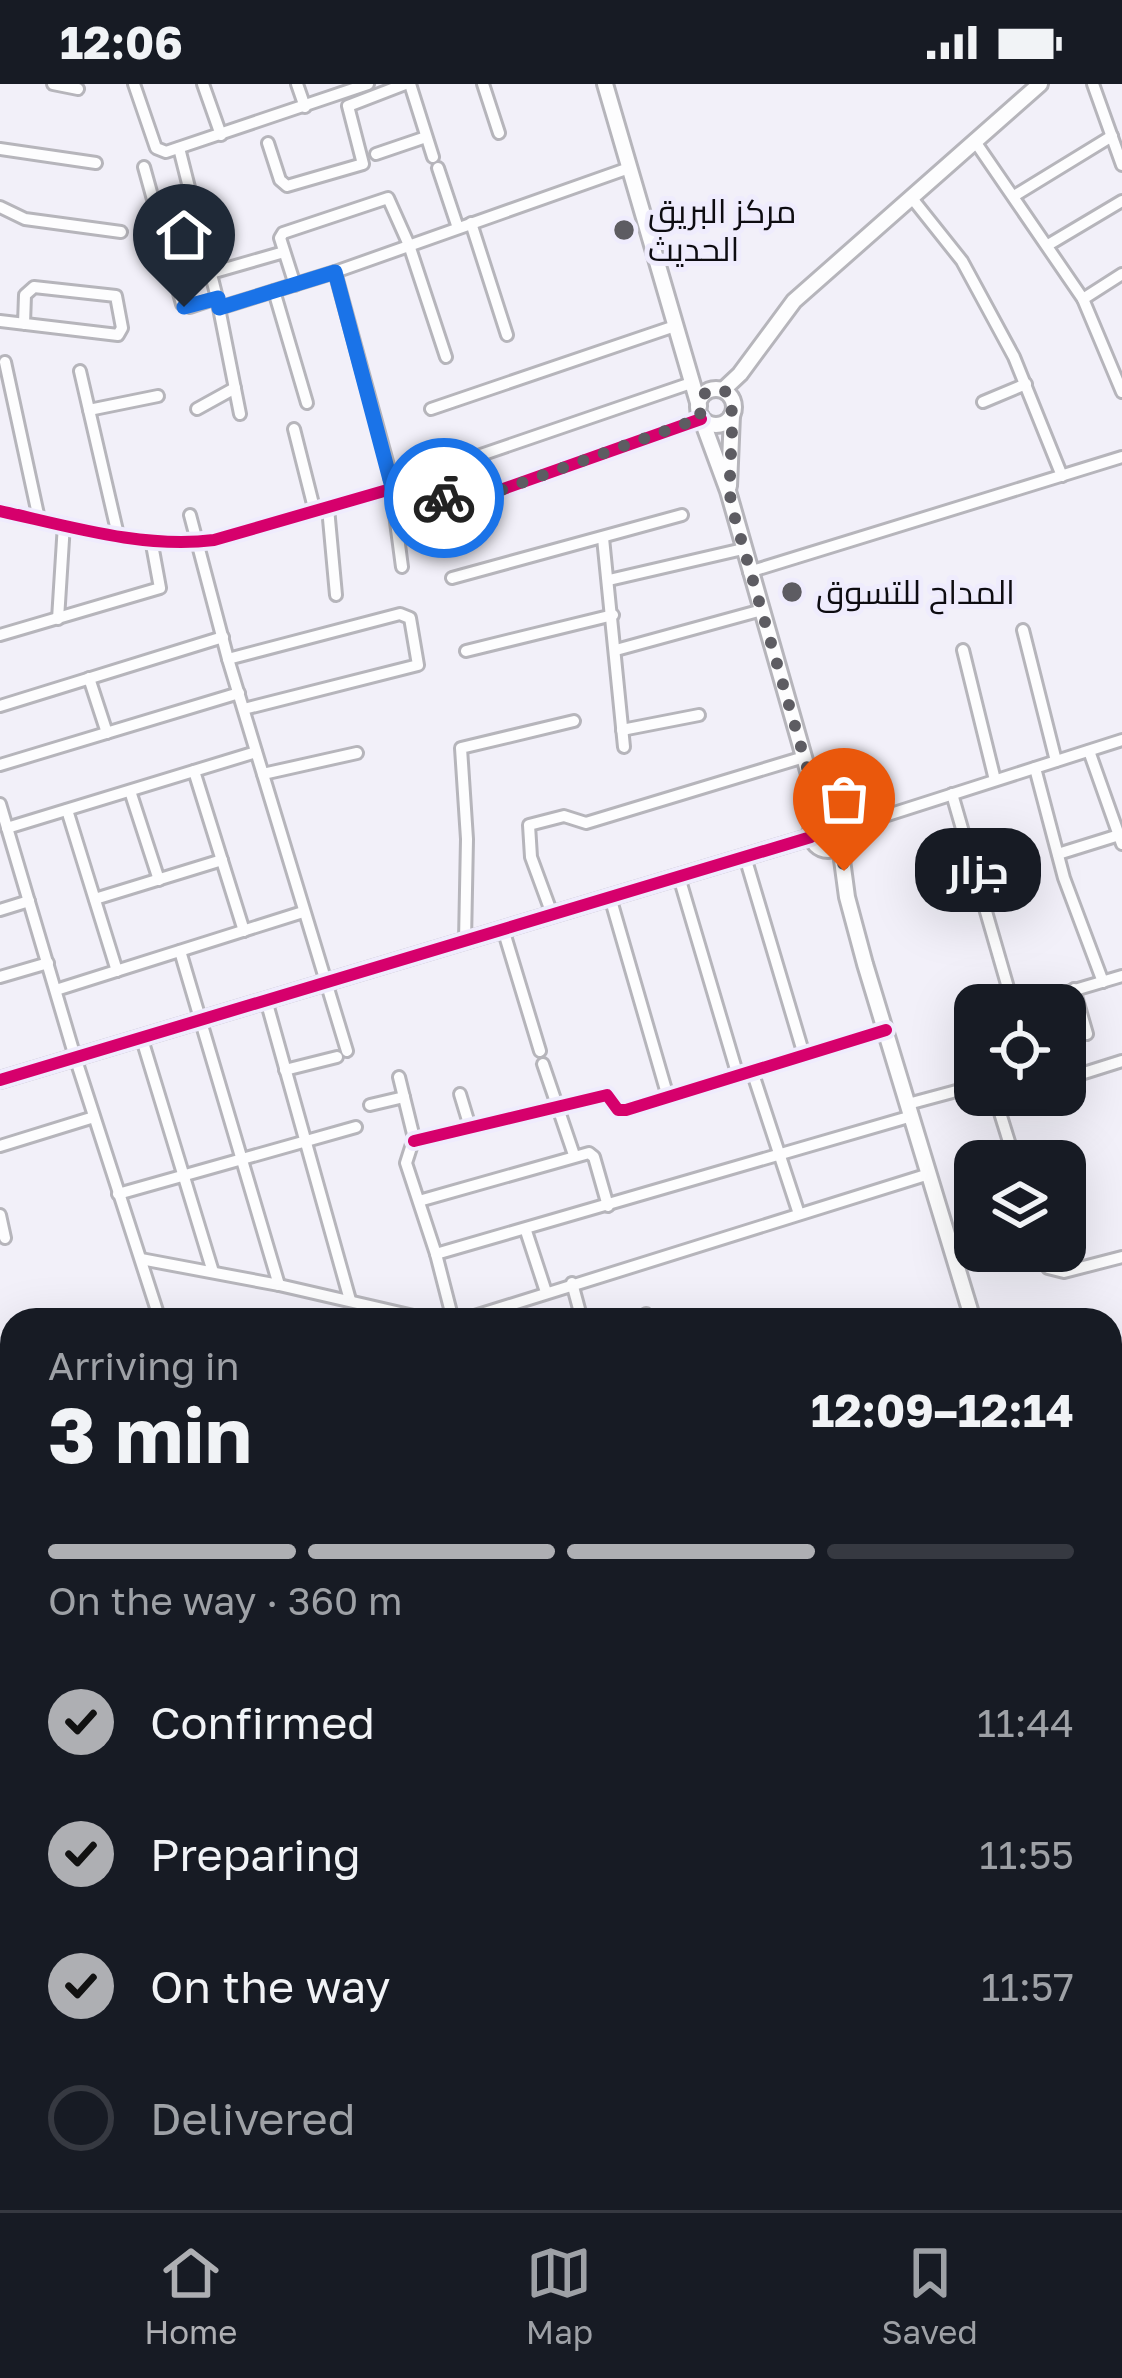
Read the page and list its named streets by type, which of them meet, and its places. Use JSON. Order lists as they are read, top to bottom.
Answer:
{
  "places": ["مركز البريق الحديث", "المداح للتسوق", "جزار"],
  "page": {
    "status": "12:06",
    "bubble": "جزار",
    "heading": ["3 min", "Arriving in", "12:09–12:14"],
    "bar": "On the way · 360 m",
    "list": [
      ["Confirmed", "11:44"],
      ["Preparing", "11:55"],
      ["On the way", "11:57"],
      "Delivered"
    ],
    "tabs": ["Home", "Map", "Saved"]
  }
}
